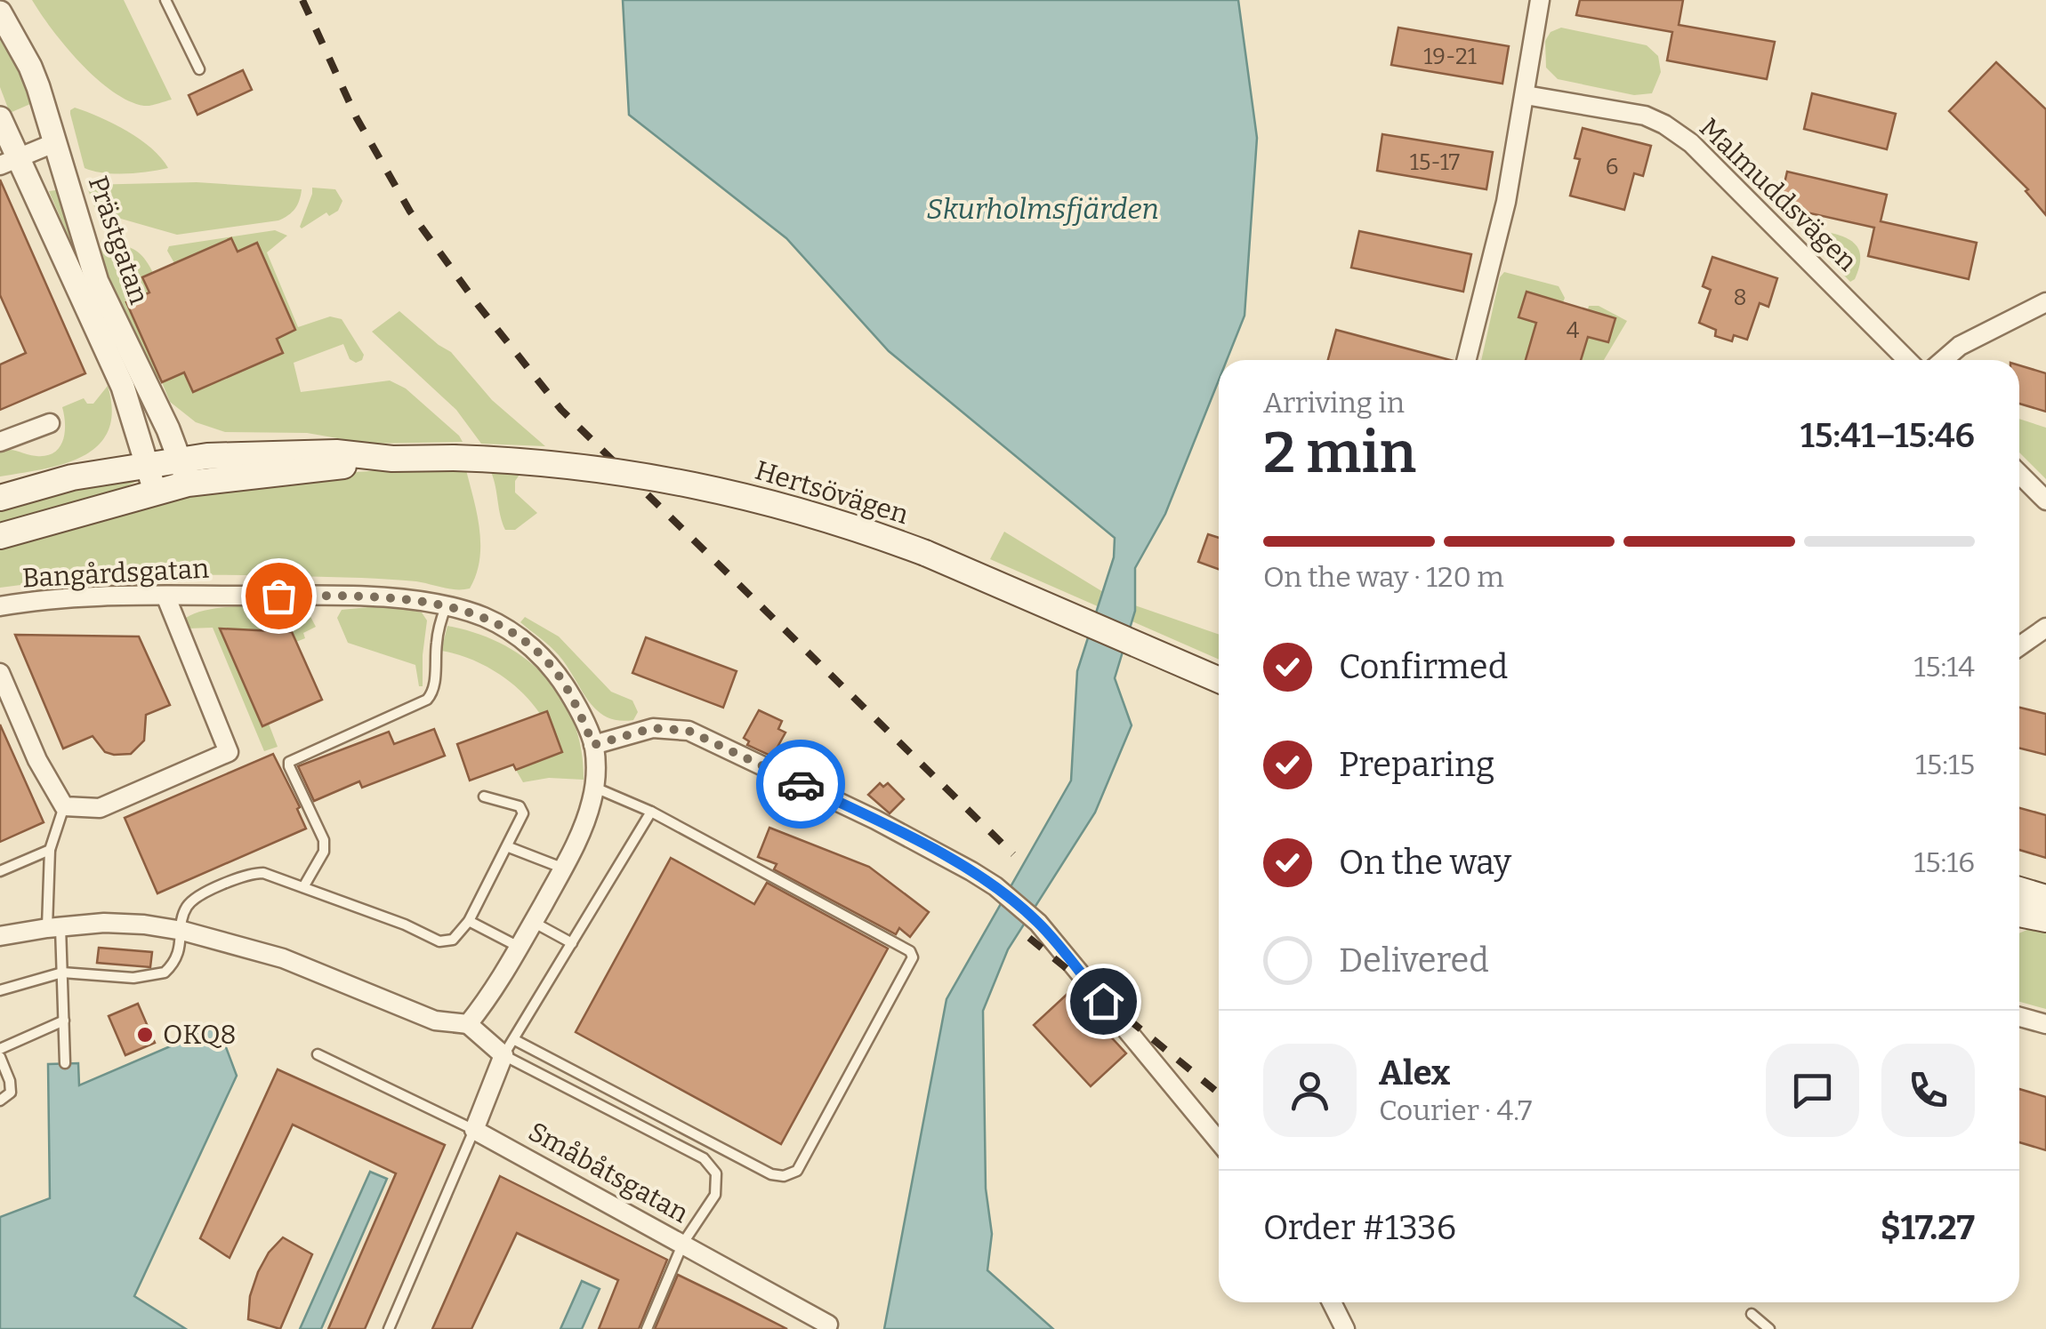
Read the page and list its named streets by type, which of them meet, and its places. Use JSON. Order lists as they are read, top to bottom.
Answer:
{
  "streets": {
    "main road": ["Hertsövägen"],
    "street": [
      "Malmuddsvägen",
      "Prästgatan",
      "Bangårdsgatan",
      "Småbåtsgatan"
    ]
  },
  "crossings": [
    ["Prästgatan", "Hertsövägen"]
  ],
  "water": ["Skurholmsfjärden"],
  "places": ["OKQ8"],
  "house_numbers": [
    "19-21",
    "15-17",
    "6",
    "8",
    "4"
  ],
  "page": {
    "heading": ["2 min", "Arriving in", "15:41–15:46"],
    "panel": [
      "Alex",
      "Courier · 4.7",
      "Order #1336",
      "$17.27"
    ],
    "bar": "On the way · 120 m",
    "list": [
      ["Confirmed", "15:14"],
      ["Preparing", "15:15"],
      ["On the way", "15:16"],
      "Delivered"
    ]
  }
}
